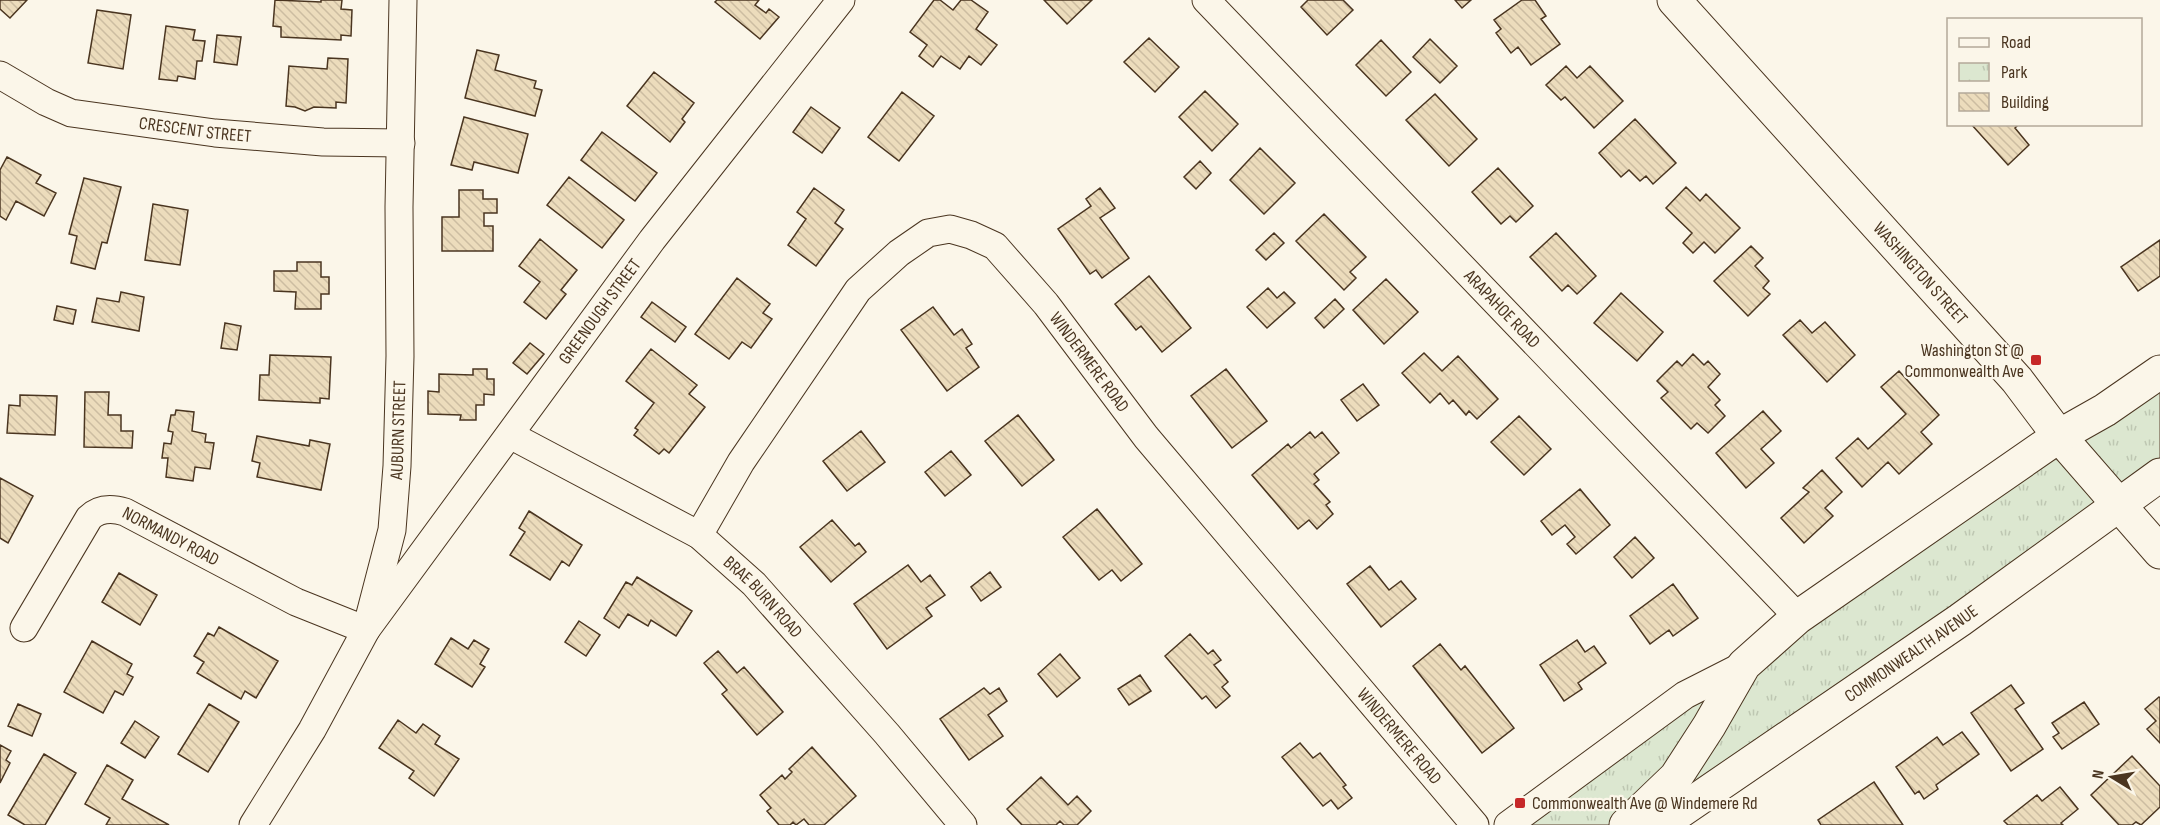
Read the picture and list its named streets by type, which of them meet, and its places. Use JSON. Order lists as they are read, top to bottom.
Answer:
{
  "streets": {
    "main road": ["WASHINGTON STREET", "COMMONWEALTH AVENUE"],
    "street": [
      "CRESCENT STREET",
      "ARAPAHOE ROAD",
      "GREENOUGH STREET",
      "WINDERMERE ROAD",
      "AUBURN STREET",
      "NORMANDY ROAD",
      "BRAE BURN ROAD"
    ]
  },
  "crossings": [
    ["CRESCENT STREET", "AUBURN STREET"],
    ["WASHINGTON STREET", "COMMONWEALTH AVENUE"],
    ["GREENOUGH STREET", "AUBURN STREET"],
    ["GREENOUGH STREET", "NORMANDY ROAD"],
    ["GREENOUGH STREET", "BRAE BURN ROAD"],
    ["WINDERMERE ROAD", "BRAE BURN ROAD"],
    ["AUBURN STREET", "NORMANDY ROAD"]
  ],
  "places": {
    "transit": ["Washington St @ Commonwealth Ave", "Commonwealth Ave @ Windemere Rd"]
  },
  "legend": ["Road", "Park", "Building"],
  "north": "left"
}
